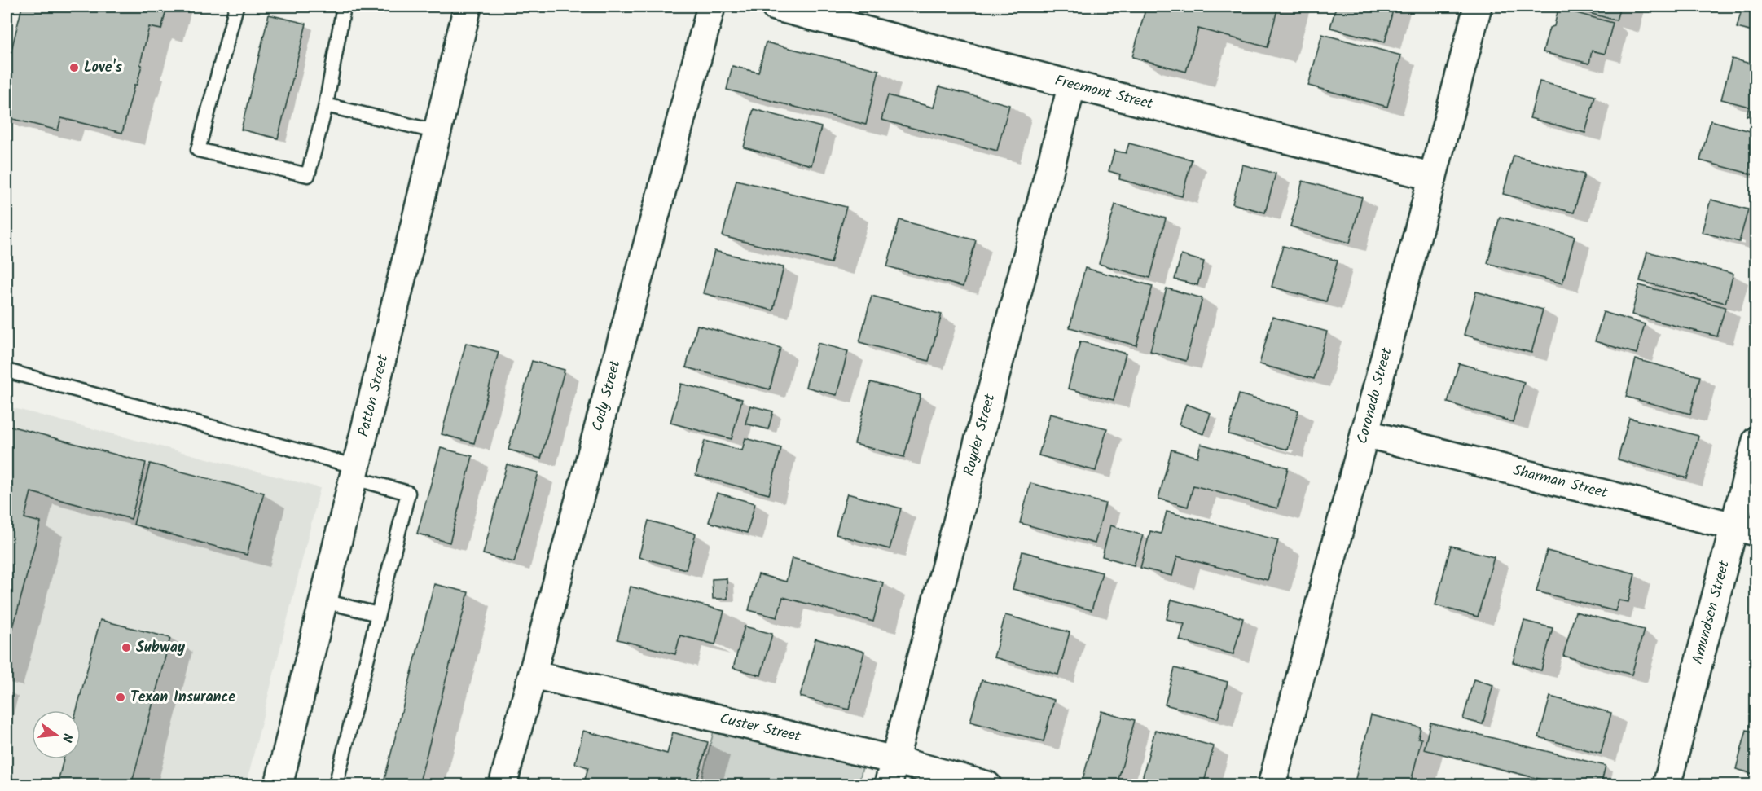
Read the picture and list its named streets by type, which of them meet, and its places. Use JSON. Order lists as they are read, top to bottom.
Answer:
{
  "streets": {
    "street": [
      "Freemont Street",
      "Patton Street",
      "Cody Street",
      "Coronado Street",
      "Royder Street",
      "Sharman Street",
      "Amundsen Street",
      "Custer Street"
    ]
  },
  "crossings": [
    ["Freemont Street", "Coronado Street"],
    ["Freemont Street", "Royder Street"],
    ["Cody Street", "Custer Street"],
    ["Coronado Street", "Sharman Street"],
    ["Royder Street", "Custer Street"],
    ["Sharman Street", "Amundsen Street"]
  ],
  "places": ["Love's", "Subway", "Texan Insurance"],
  "north": "right"
}
